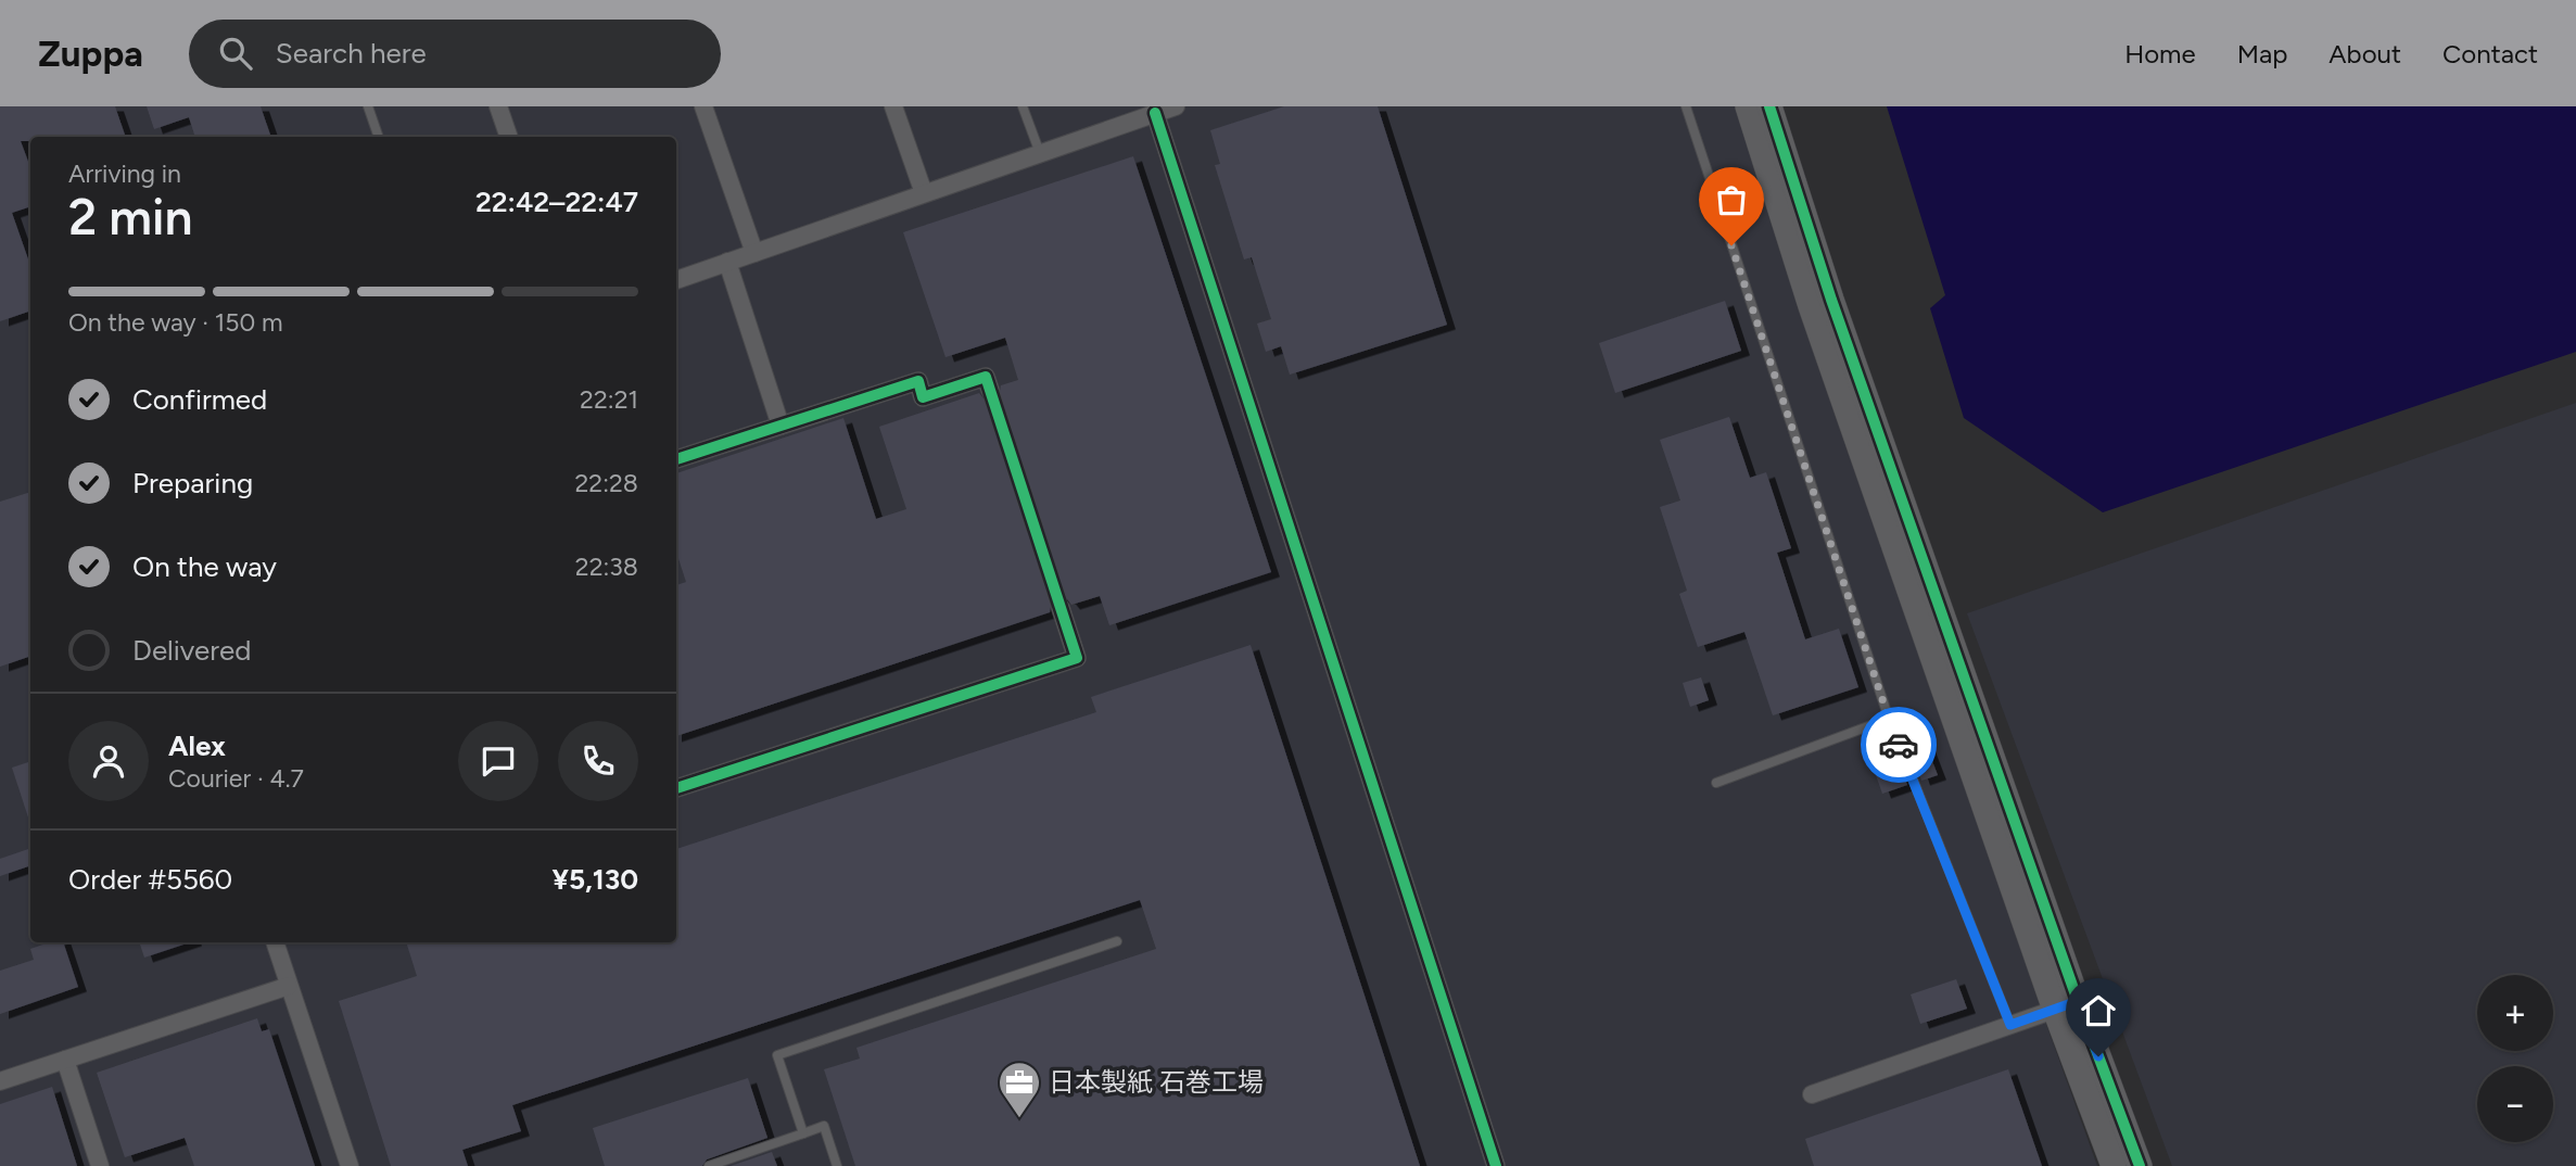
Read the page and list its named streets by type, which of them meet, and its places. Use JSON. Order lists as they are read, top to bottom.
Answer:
{
  "places": {
    "office": ["日本製紙 石巻工場"]
  },
  "page": {
    "header": "Zuppa",
    "search": "Search here",
    "nav": [
      "Home",
      "Map",
      "About",
      "Contact"
    ],
    "heading": ["2 min", "Arriving in", "22:42–22:47"],
    "panel": [
      "Alex",
      "Courier · 4.7",
      "Order #5560",
      "¥5,130"
    ],
    "bar": "On the way · 150 m",
    "list": [
      ["Confirmed", "22:21"],
      ["Preparing", "22:28"],
      ["On the way", "22:38"],
      "Delivered"
    ],
    "map_buttons": ["+", "−"]
  }
}
